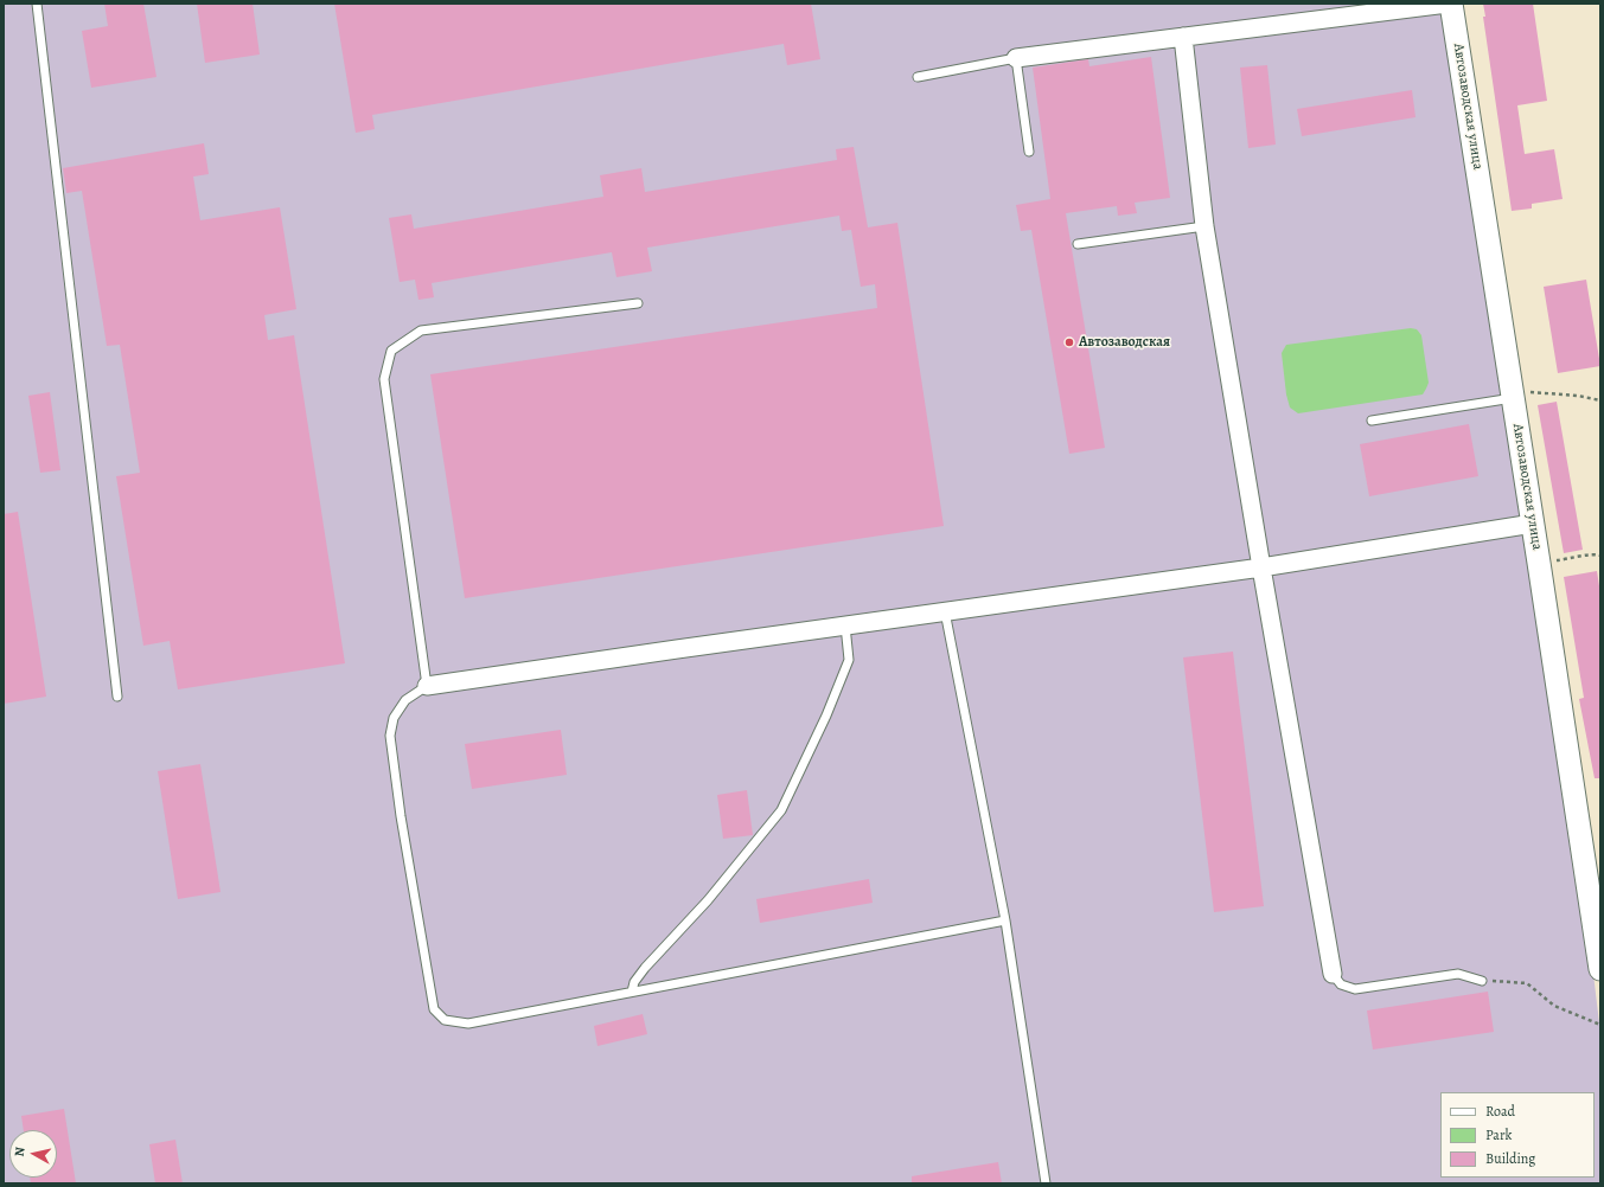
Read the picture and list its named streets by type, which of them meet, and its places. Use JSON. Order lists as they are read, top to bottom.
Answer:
{
  "streets": {
    "street": ["Автозаводская улица"]
  },
  "places": ["Автозаводская"],
  "legend": ["Road", "Park", "Building"],
  "north": "left"
}
